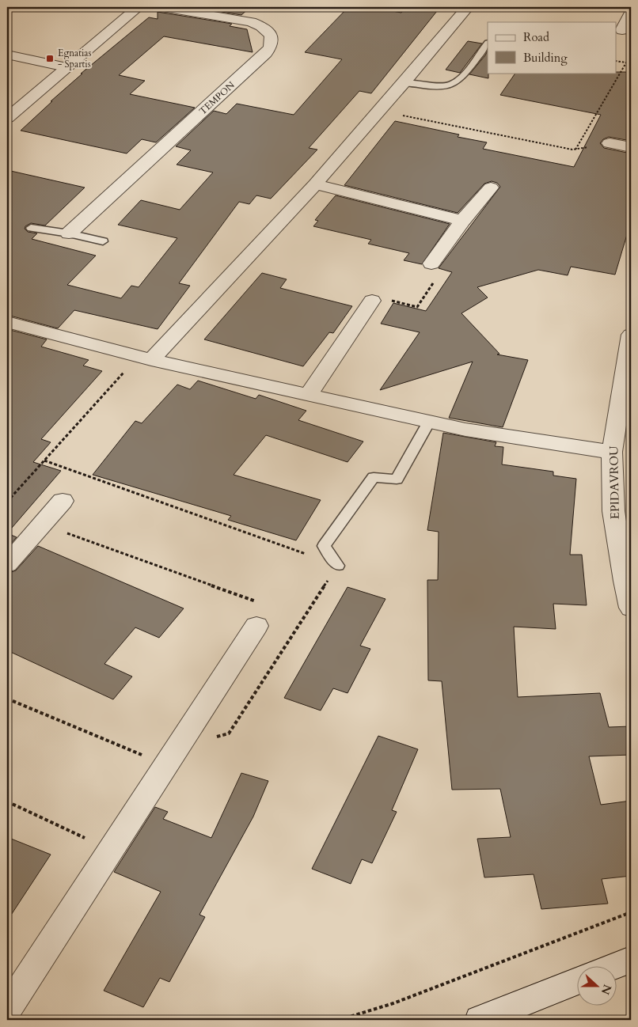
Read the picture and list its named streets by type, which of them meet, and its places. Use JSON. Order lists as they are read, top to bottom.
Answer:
{
  "streets": {
    "street": ["TEMPON", "EPIDAVROU"]
  },
  "places": {
    "transit": ["Egnatias - Spartis"]
  },
  "legend": ["Road", "Building"],
  "north": "right"
}
